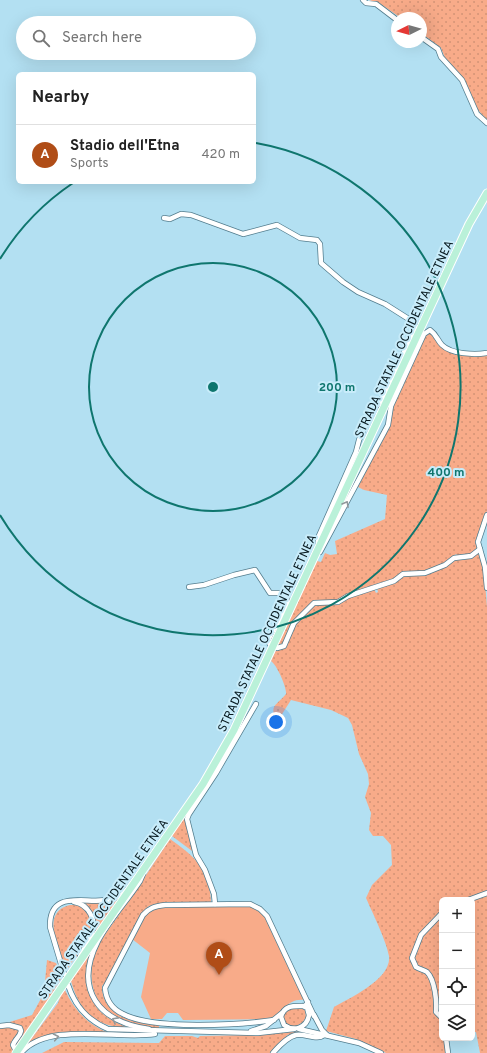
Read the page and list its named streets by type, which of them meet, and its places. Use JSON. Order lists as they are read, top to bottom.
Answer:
{
  "streets": {
    "main road": ["STRADA STATALE OCCIDENTALE ETNEA"]
  },
  "north": "left",
  "page": {
    "search": "Search here",
    "heading": "Nearby",
    "list": [
      {
        "mark": "A",
        "name": "Stadio dell'Etna",
        "note": "Sports",
        "value": "420 m"
      }
    ],
    "map_buttons": ["+", "−"],
    "pins": "A"
  },
  "rings": ["200 m", "400 m"]
}
